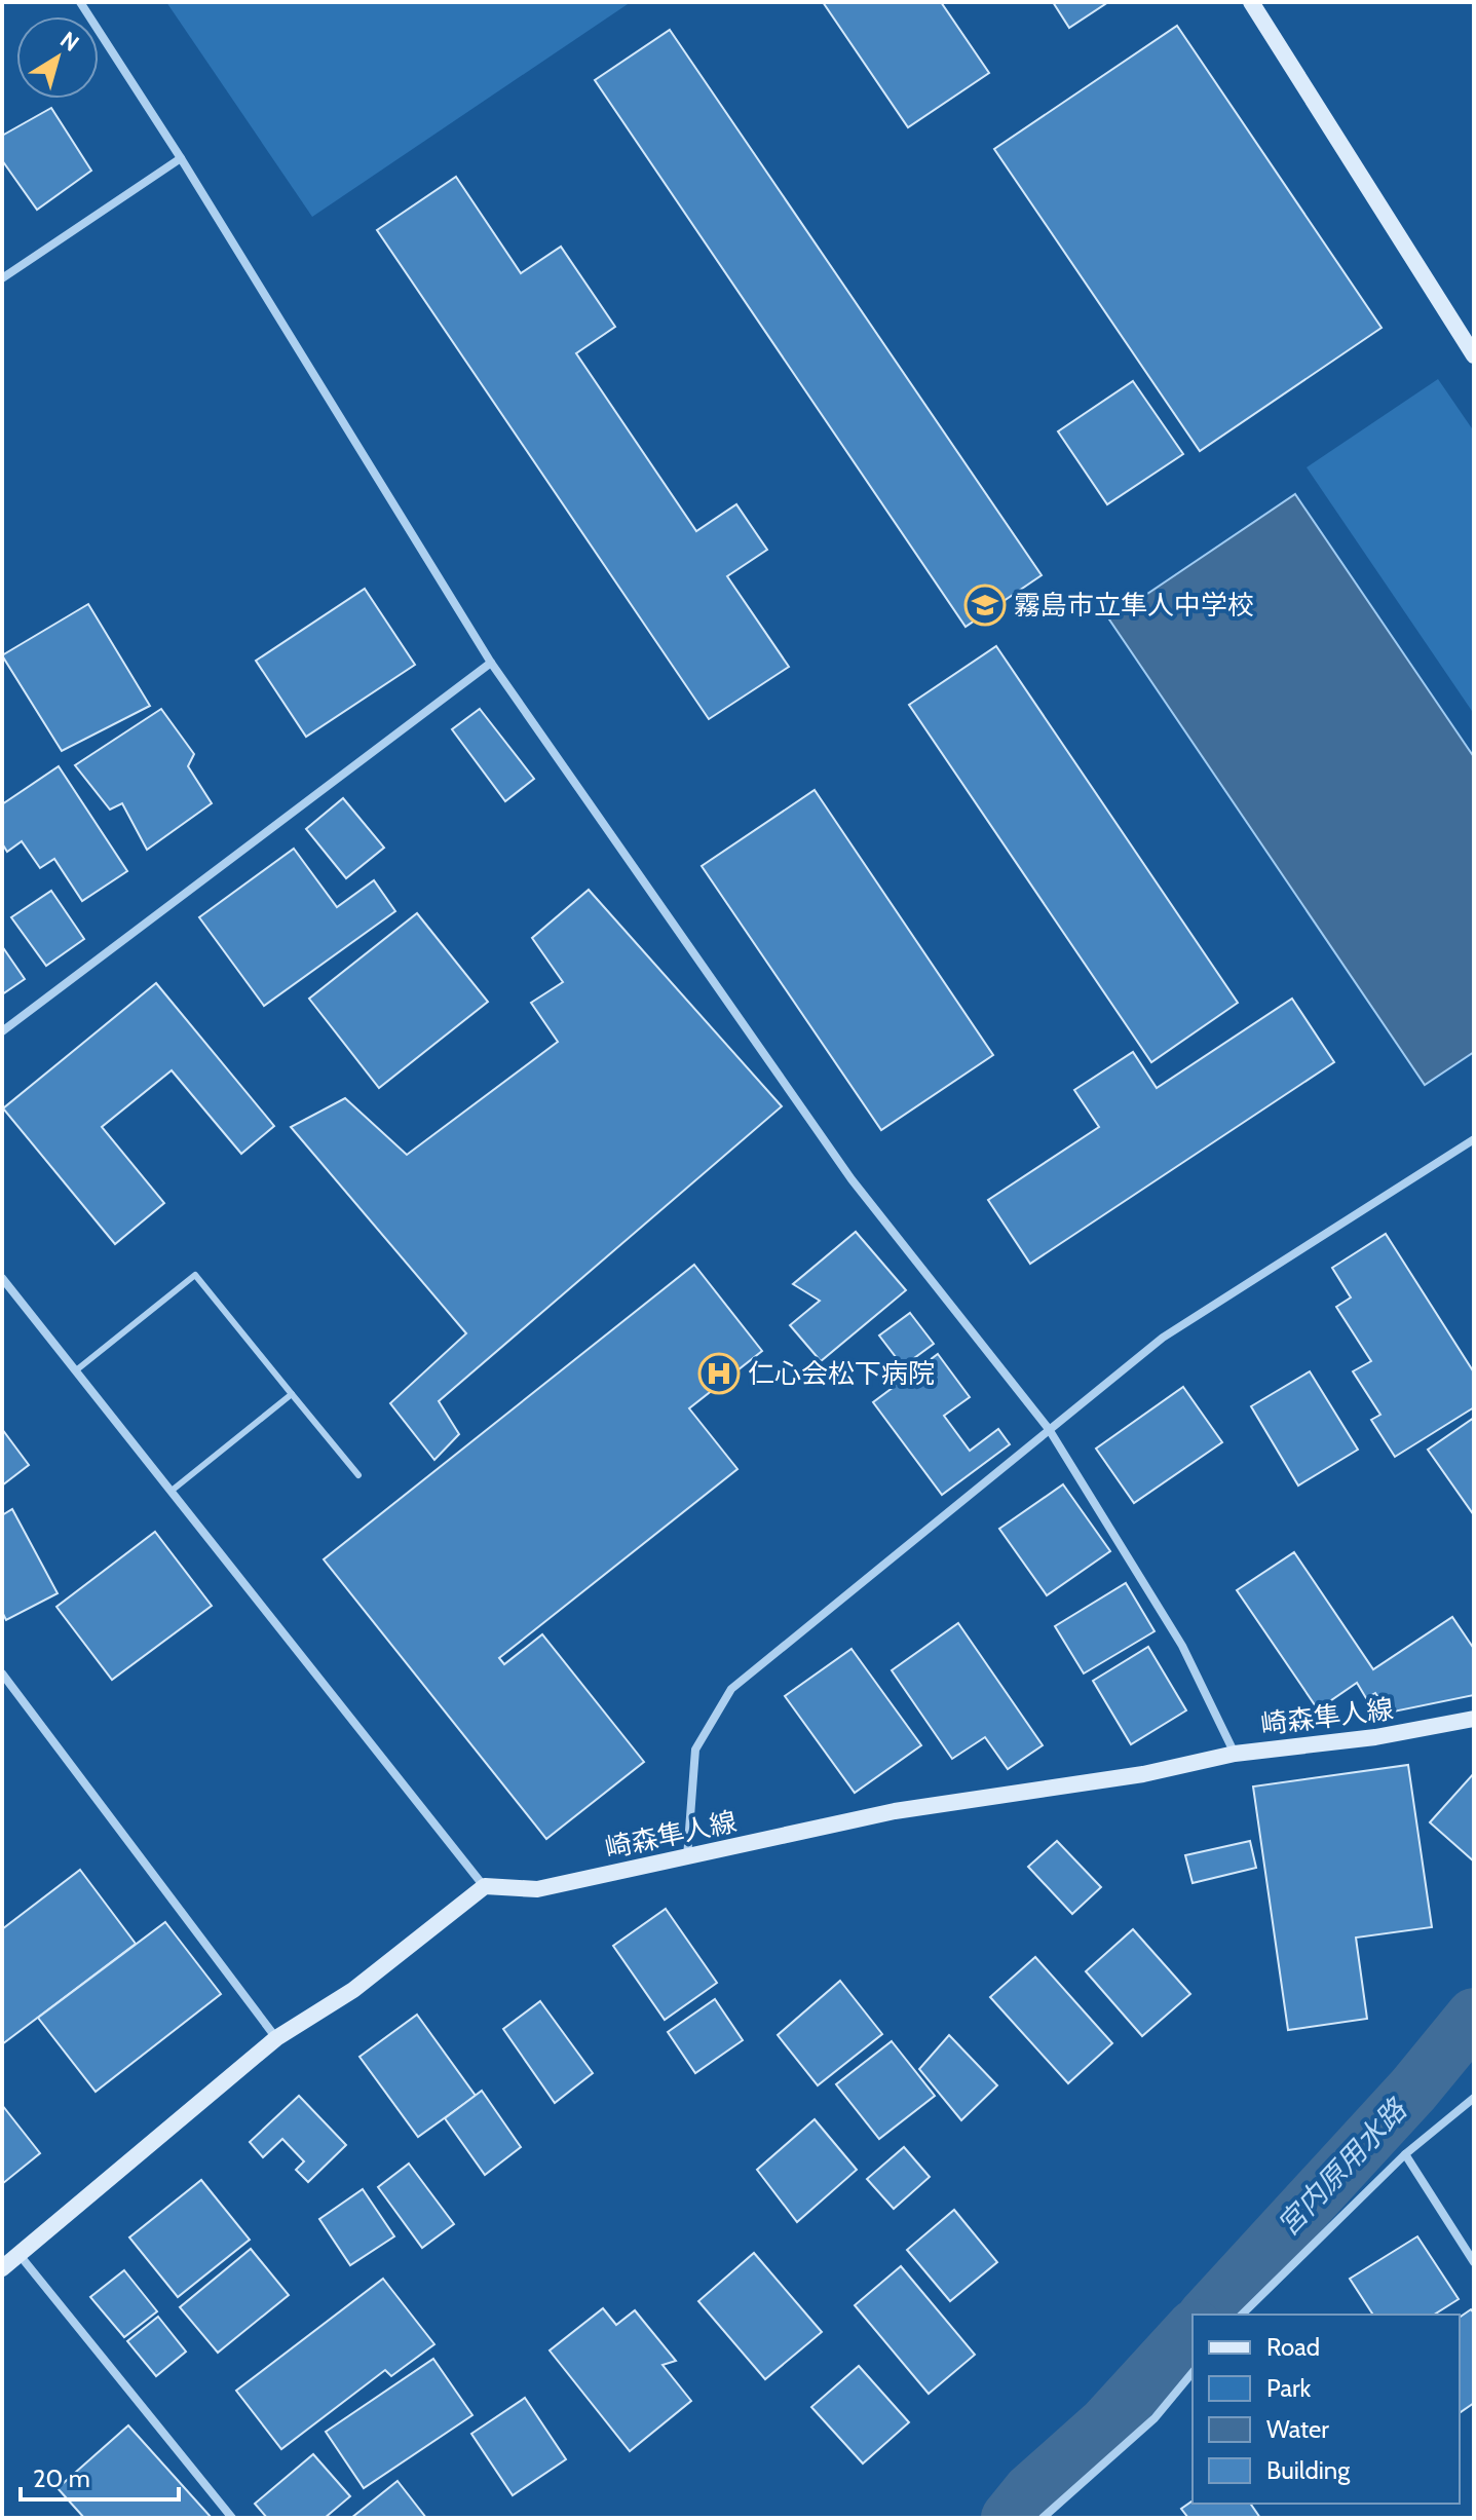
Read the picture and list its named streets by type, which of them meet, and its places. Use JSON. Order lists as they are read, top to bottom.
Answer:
{
  "streets": {
    "main road": ["崎森隼人線"]
  },
  "water": ["宮内原用水路"],
  "places": {
    "school or university": ["霧島市立隼人中学校"],
    "hospital": ["仁心会松下病院"]
  },
  "legend": [
    "Road",
    "Park",
    "Water",
    "Building"
  ],
  "scale_bar": "20 m",
  "north": "top right"
}
